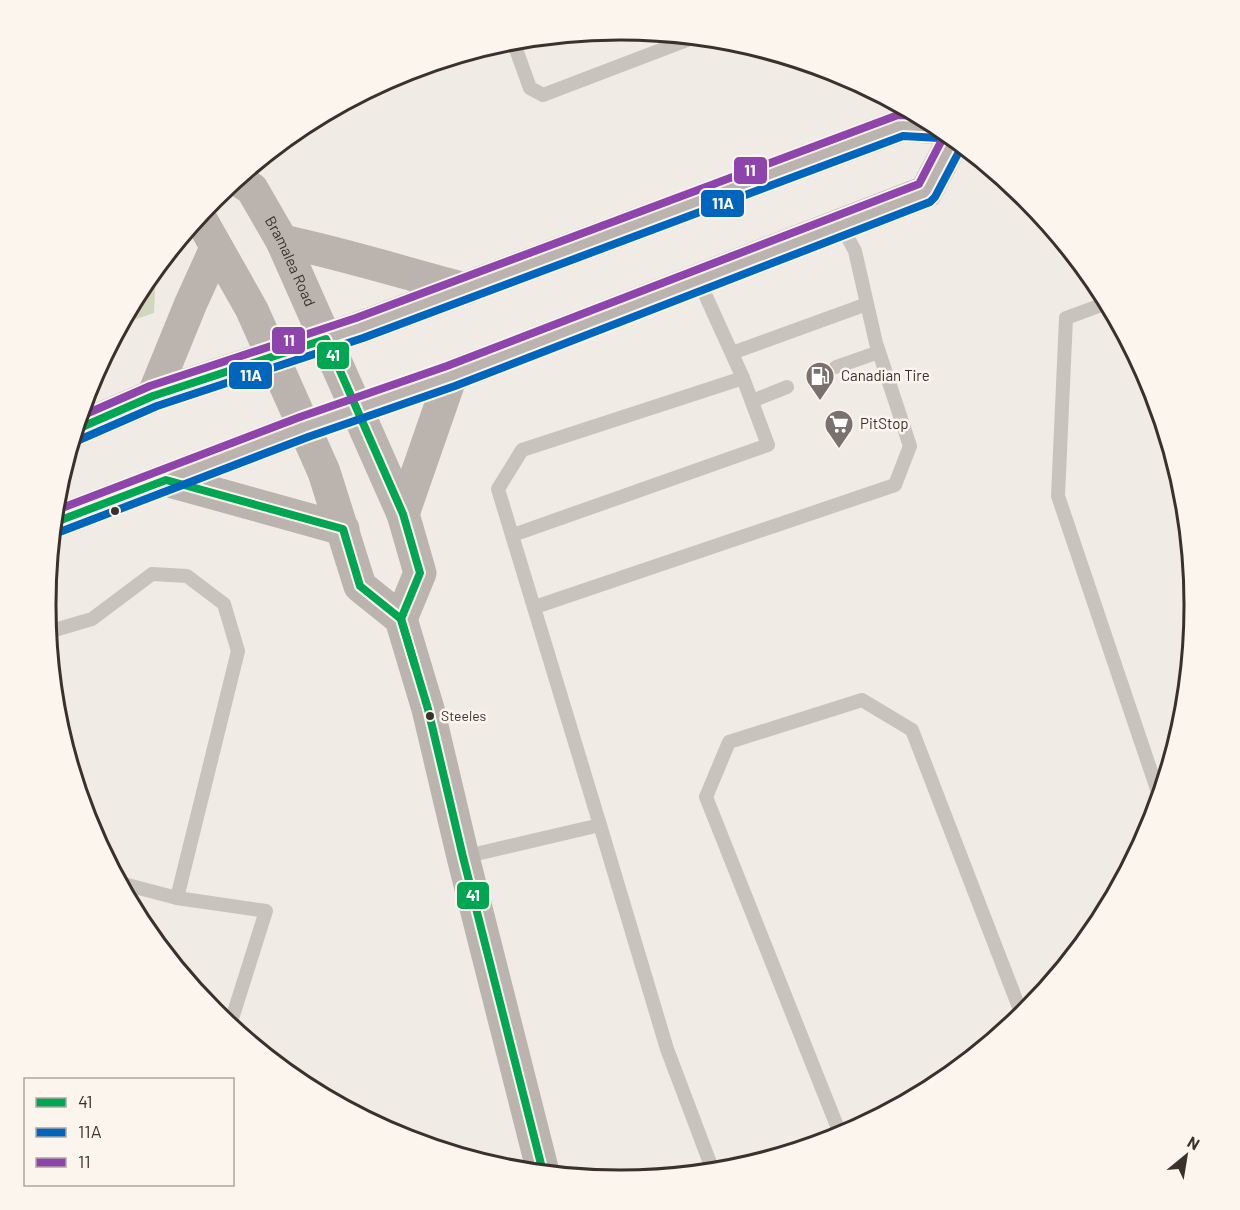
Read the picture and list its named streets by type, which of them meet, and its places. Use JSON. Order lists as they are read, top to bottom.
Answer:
{
  "streets": {
    "main road": ["Bramalea Road"]
  },
  "places": {
    "fuel station": ["Canadian Tire"],
    "supermarket": ["PitStop"],
    "other": ["Steeles"]
  },
  "lines": ["transit line 11", "transit line 11A", "transit line 41"],
  "legend": ["41", "11A", "11"],
  "north": "top right"
}
